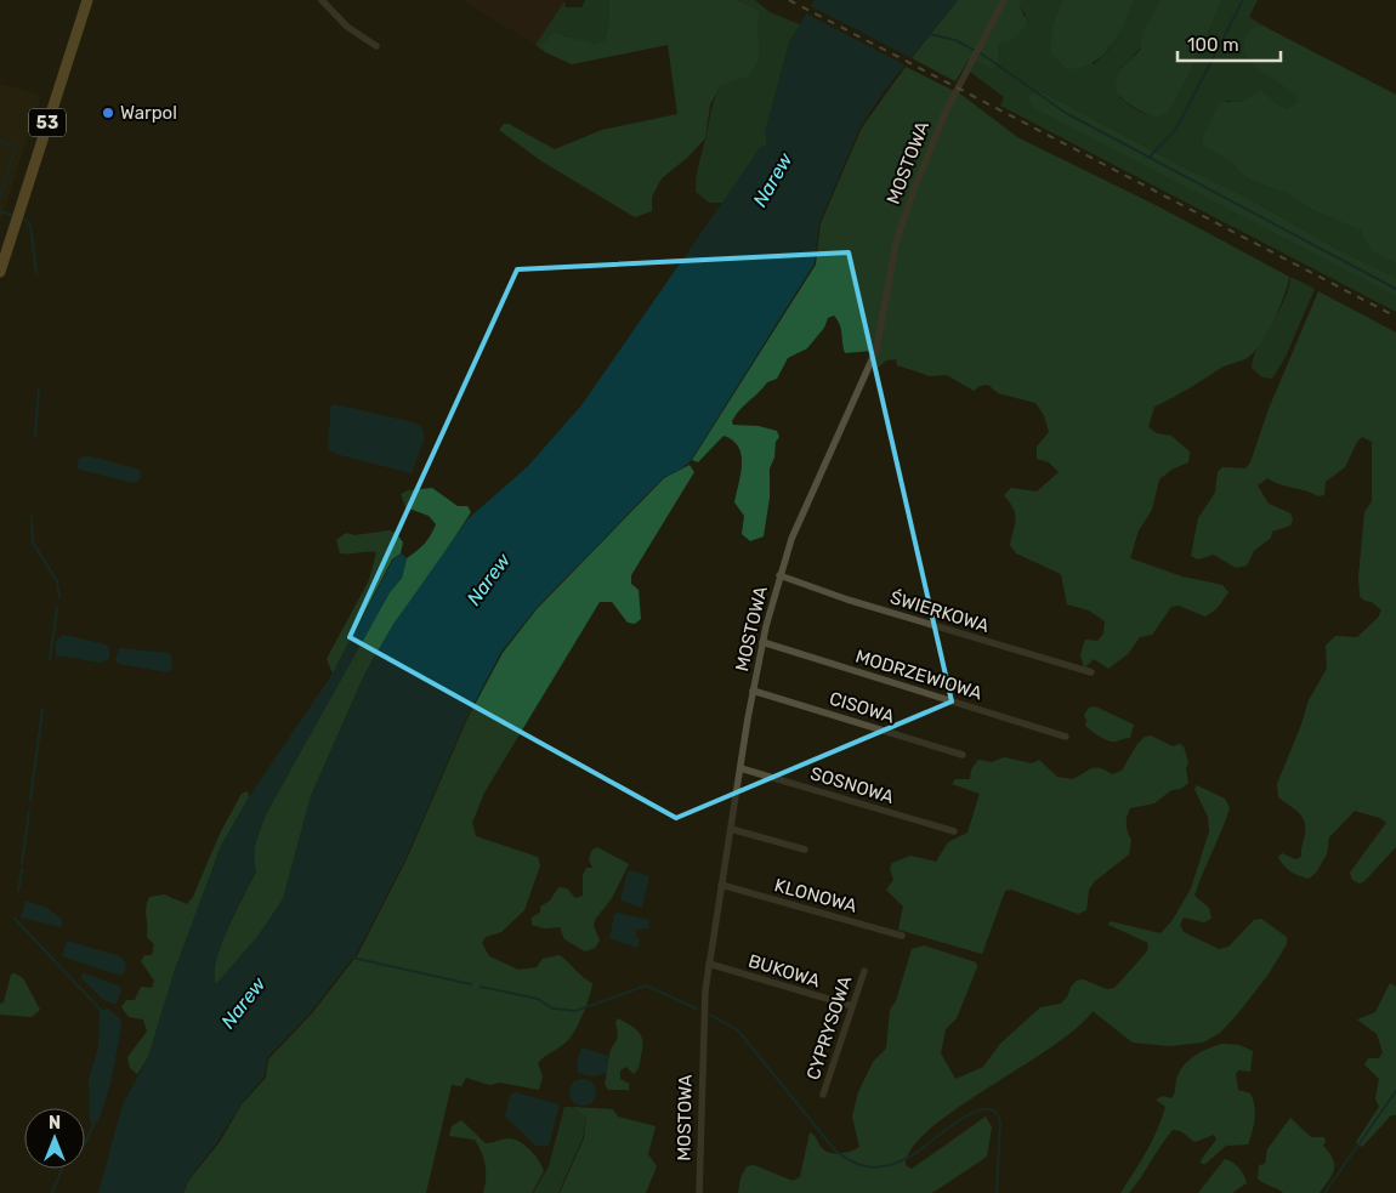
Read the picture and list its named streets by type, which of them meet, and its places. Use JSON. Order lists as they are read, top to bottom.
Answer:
{
  "streets": {
    "main road": ["53"],
    "street": [
      "MOSTOWA",
      "ŚWIERKOWA",
      "MODRZEWIOWA",
      "CISOWA",
      "SOSNOWA",
      "KLONOWA",
      "BUKOWA",
      "CYPRYSOWA"
    ]
  },
  "crossings": [
    ["MOSTOWA", "ŚWIERKOWA"],
    ["MOSTOWA", "MODRZEWIOWA"],
    ["MOSTOWA", "CISOWA"],
    ["MOSTOWA", "SOSNOWA"],
    ["MOSTOWA", "KLONOWA"],
    ["MOSTOWA", "BUKOWA"],
    ["BUKOWA", "CYPRYSOWA"]
  ],
  "water": ["Narew"],
  "places": ["Warpol"],
  "scale_bar": "100 m",
  "north": "top"
}
